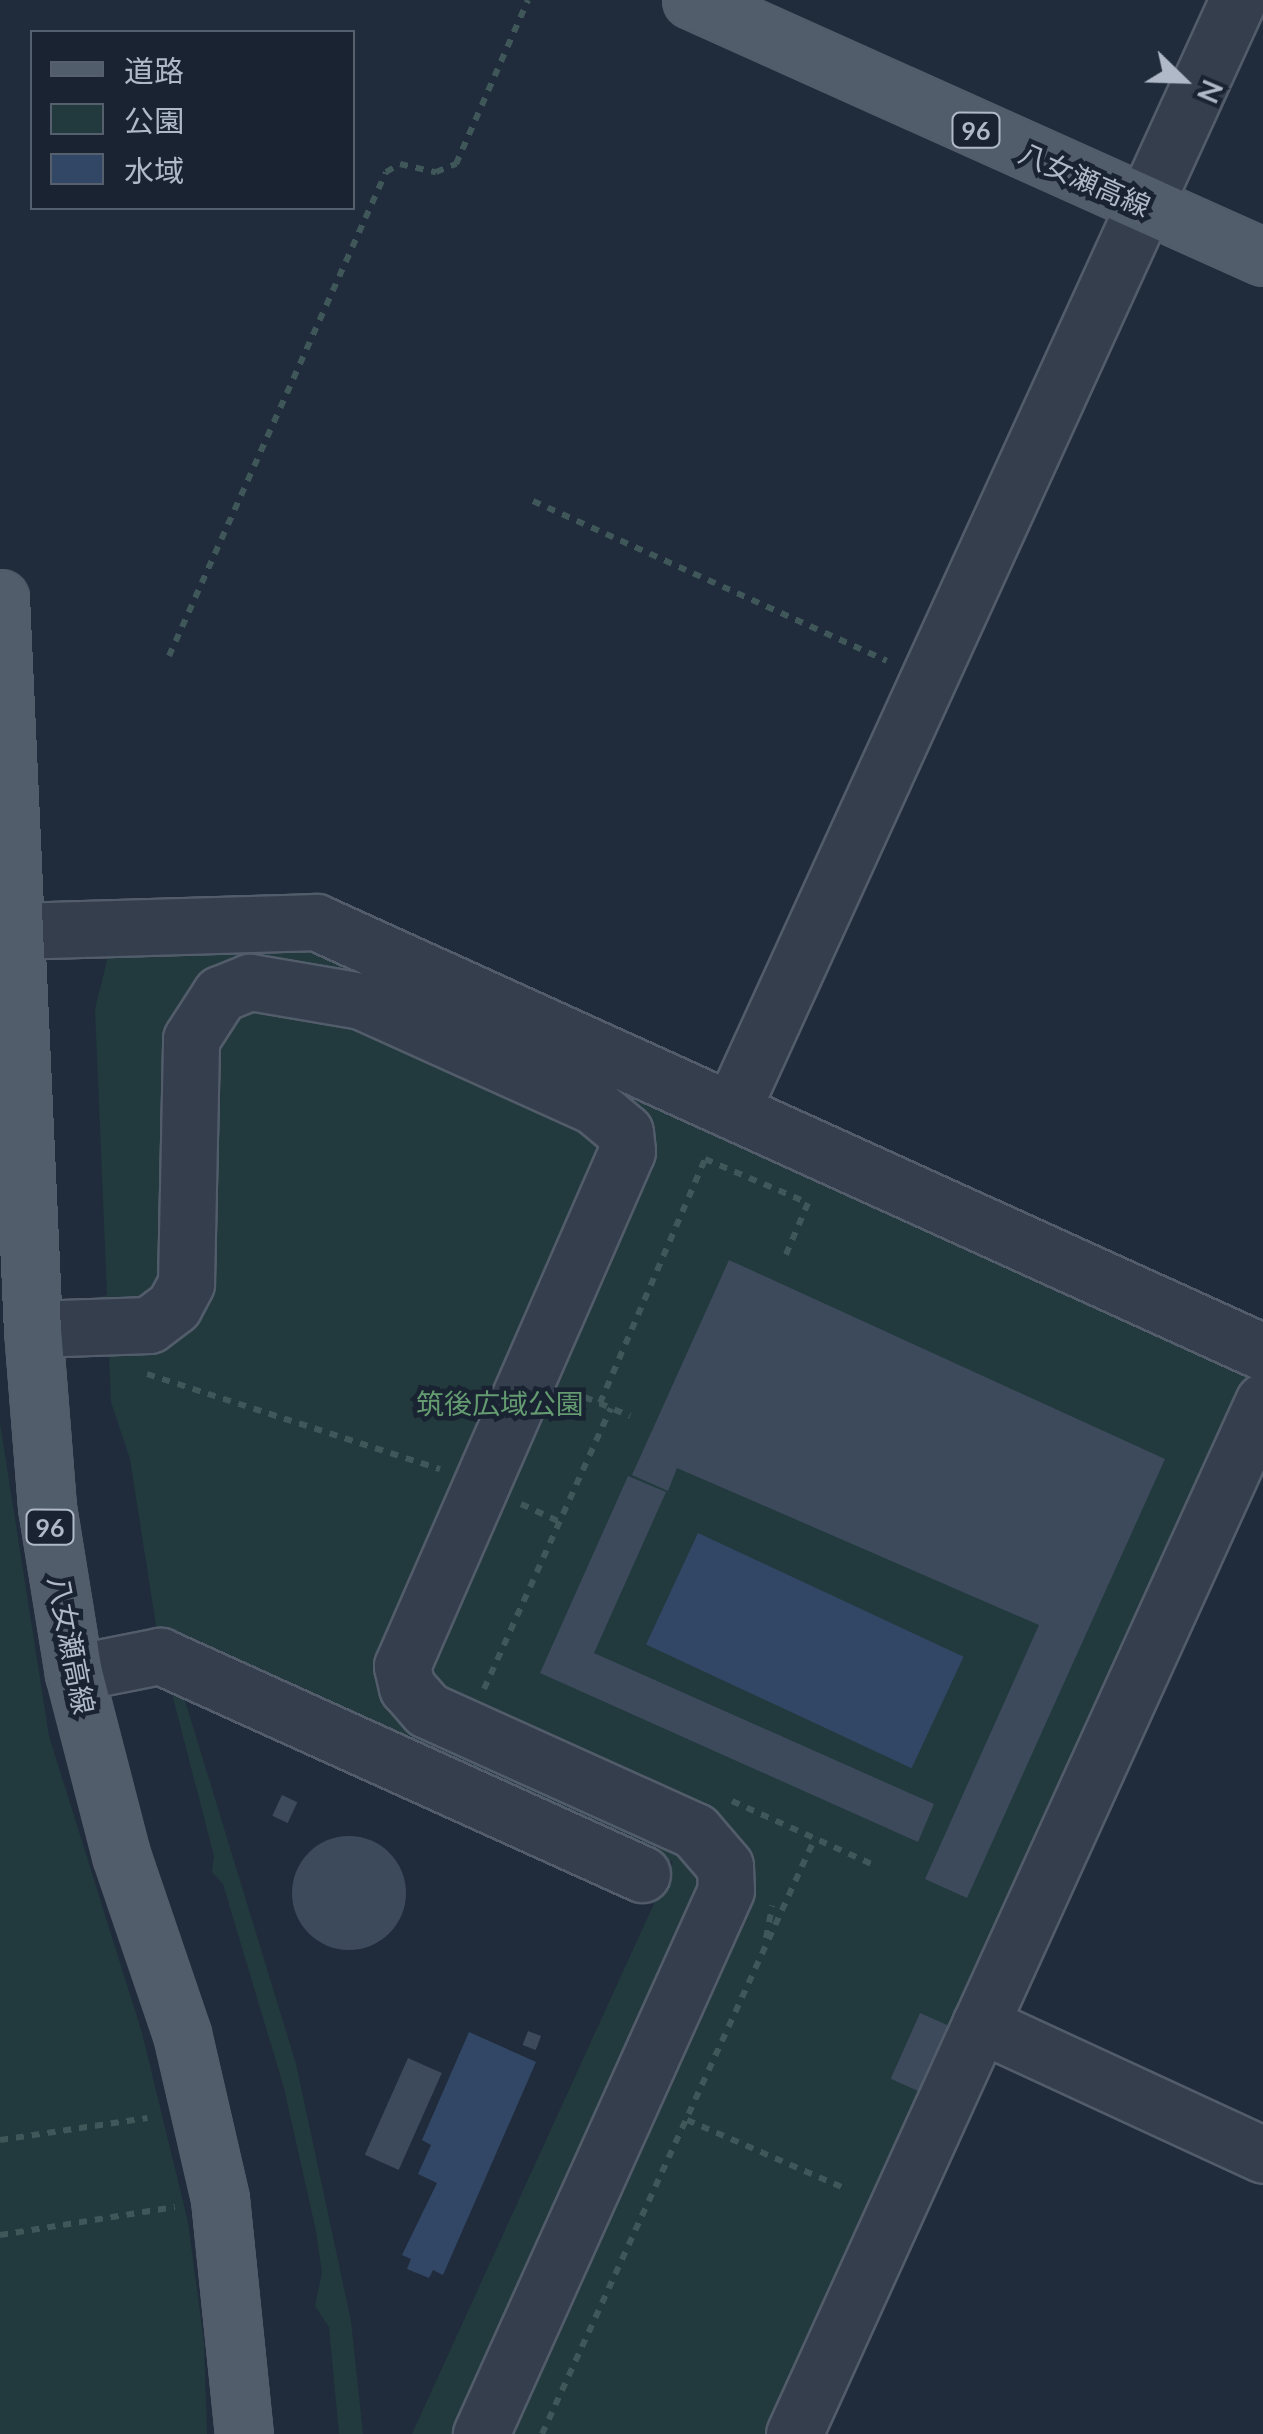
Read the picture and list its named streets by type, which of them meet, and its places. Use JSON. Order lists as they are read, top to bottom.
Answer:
{
  "streets": {
    "main road": ["96", "八女瀬高線"]
  },
  "parks": ["筑後広域公園"],
  "legend": ["道路", "公園", "水域"],
  "north": "bottom right"
}
